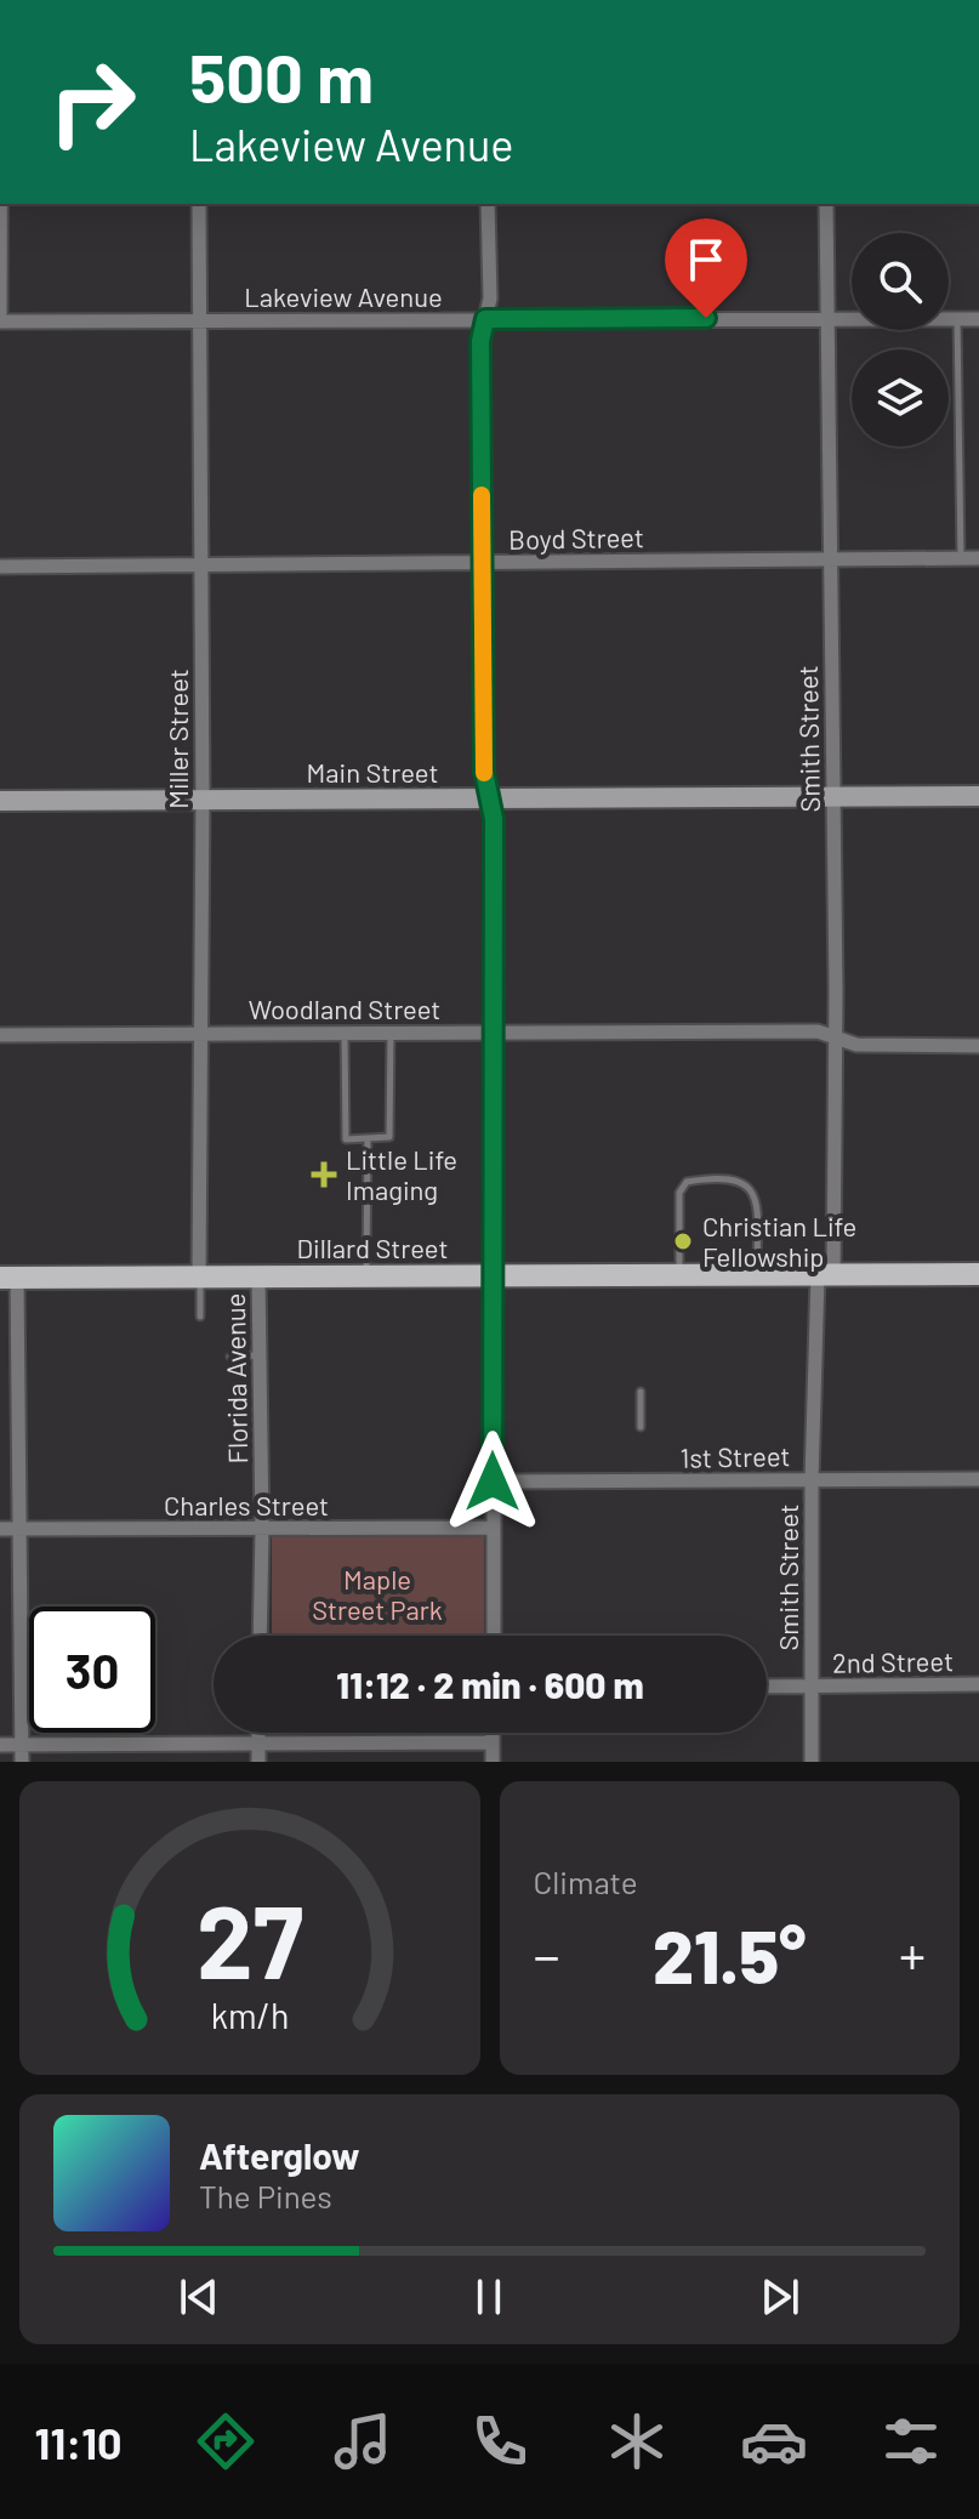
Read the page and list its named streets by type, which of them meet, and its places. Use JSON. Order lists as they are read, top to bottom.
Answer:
{
  "streets": {
    "main road": ["Main Street", "Dillard Street"],
    "street": [
      "Lakeview Avenue",
      "Boyd Street",
      "Miller Street",
      "Smith Street",
      "Woodland Street",
      "Florida Avenue",
      "1st Street",
      "Charles Street",
      "2nd Street"
    ]
  },
  "crossings": [
    ["Lakeview Avenue", "Miller Street"],
    ["Lakeview Avenue", "Smith Street"],
    ["Boyd Street", "Miller Street"],
    ["Boyd Street", "Smith Street"],
    ["Miller Street", "Main Street"],
    ["Miller Street", "Woodland Street"],
    ["Miller Street", "Dillard Street"],
    ["Smith Street", "Main Street"],
    ["Smith Street", "Woodland Street"],
    ["Smith Street", "Dillard Street"],
    ["Smith Street", "1st Street"],
    ["Smith Street", "2nd Street"],
    ["Dillard Street", "Florida Avenue"],
    ["Florida Avenue", "Charles Street"]
  ],
  "parks": ["Maple Street Park"],
  "places": {
    "health": ["Little Life Imaging"],
    "other": ["Christian Life Fellowship"]
  },
  "page": {
    "turn": ["500 m", "Lakeview Avenue"],
    "limit": "30",
    "trip": "11:12 · 2 min · 600 m",
    "tile": "Climate",
    "heat": ["−", "21.5°", "+"],
    "song": ["Afterglow", "The Pines"],
    "tabs": "11:10",
    "gauge": ["27", "km/h"]
  }
}
